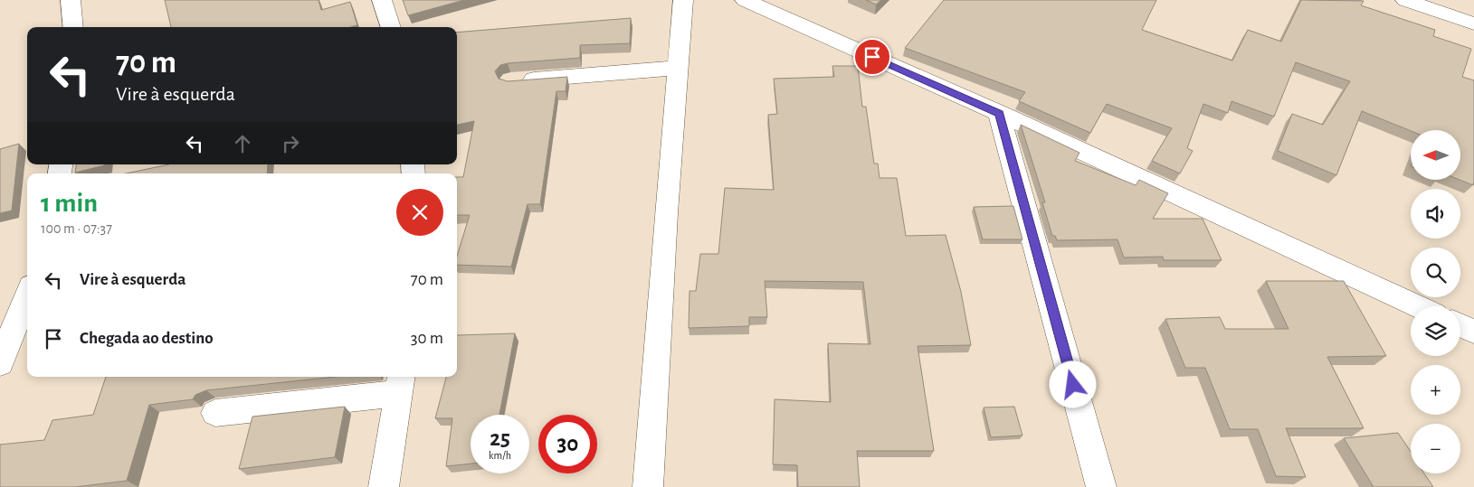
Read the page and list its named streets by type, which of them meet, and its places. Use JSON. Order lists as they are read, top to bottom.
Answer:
{
  "north": "left",
  "page": {
    "turn": ["70 m", "Vire à esquerda"],
    "map_buttons": ["+", "−"],
    "heading": ["1 min", "100 m · 07:37"],
    "list": [
      {
        "name": "Vire à esquerda",
        "value": "70 m"
      },
      {
        "name": "Chegada ao destino",
        "value": "30 m"
      }
    ],
    "speed": "25 km/h",
    "limit": "30"
  }
}
